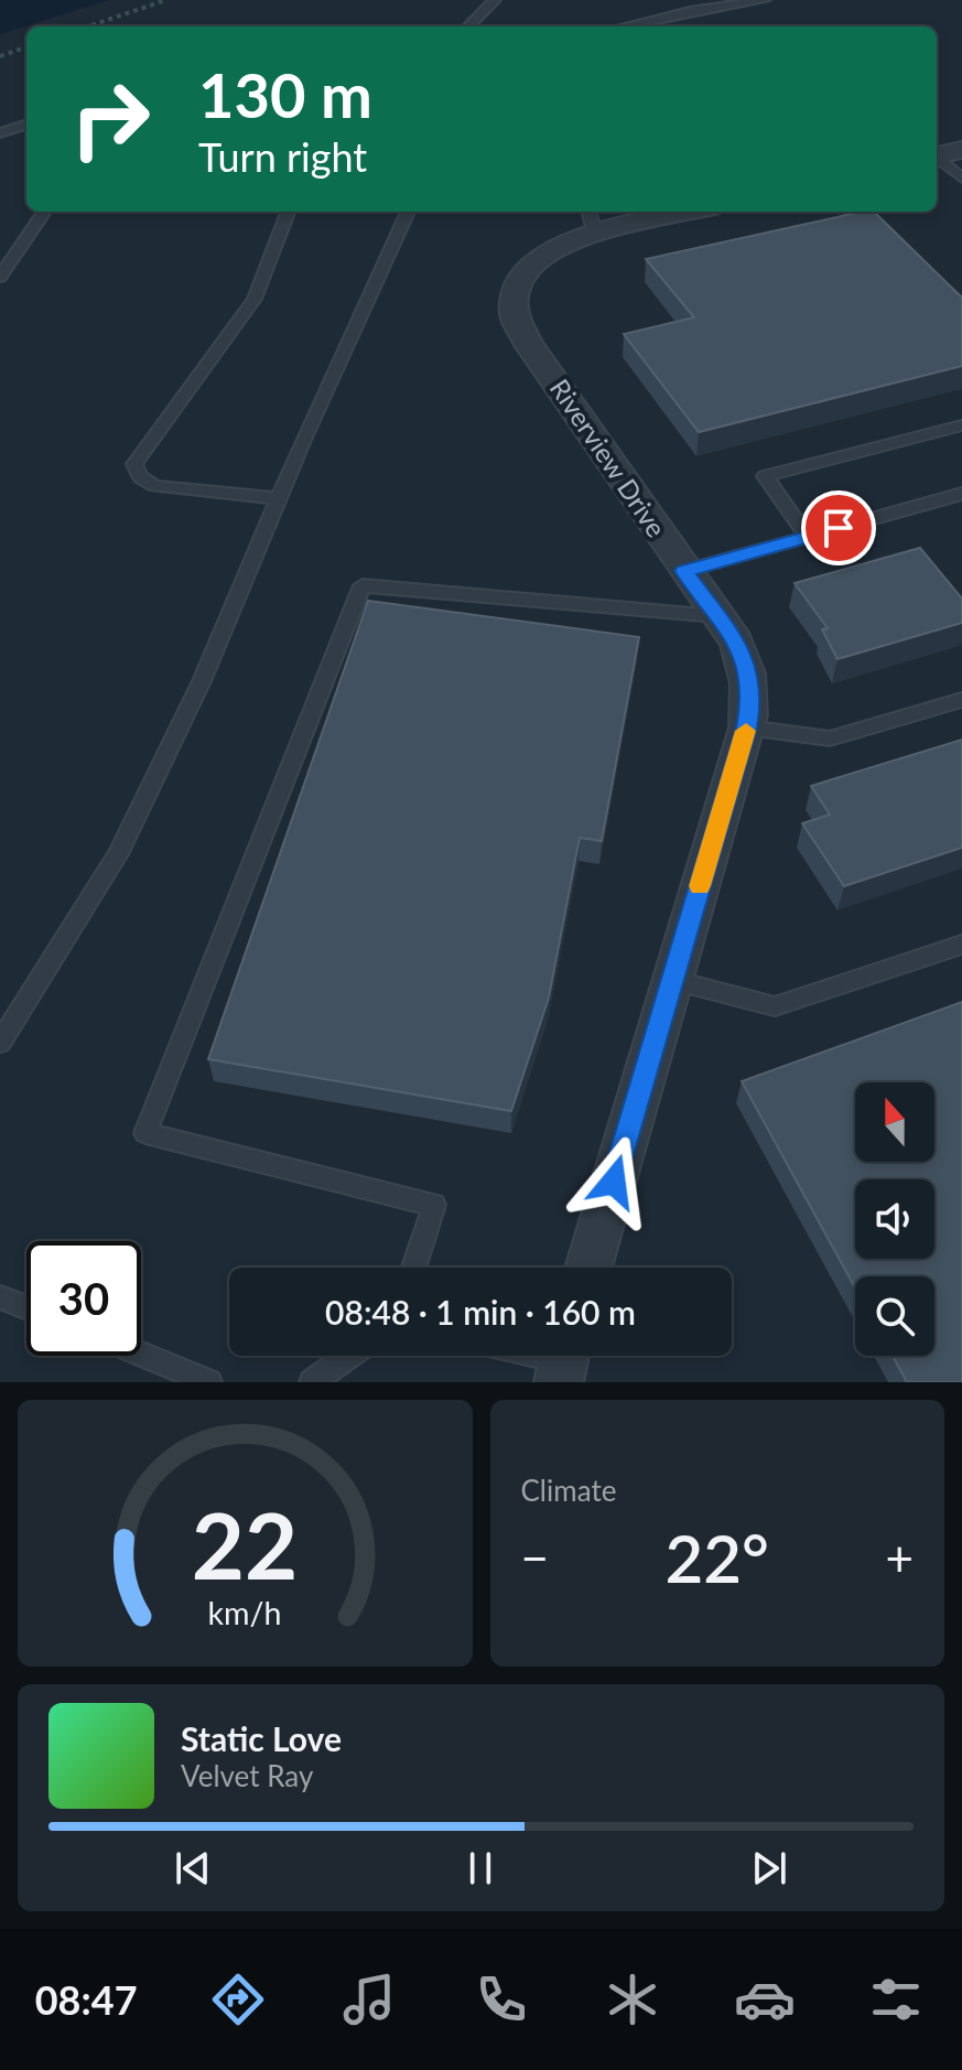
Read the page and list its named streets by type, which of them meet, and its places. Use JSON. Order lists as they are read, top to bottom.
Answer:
{
  "streets": {
    "street": ["Riverview Drive"]
  },
  "north": "top",
  "page": {
    "turn": ["130 m", "Turn right"],
    "limit": "30",
    "trip": "08:48 · 1 min · 160 m",
    "tile": "Climate",
    "heat": ["−", "22°", "+"],
    "song": ["Static Love", "Velvet Ray"],
    "tabs": "08:47",
    "gauge": ["22", "km/h"]
  }
}
